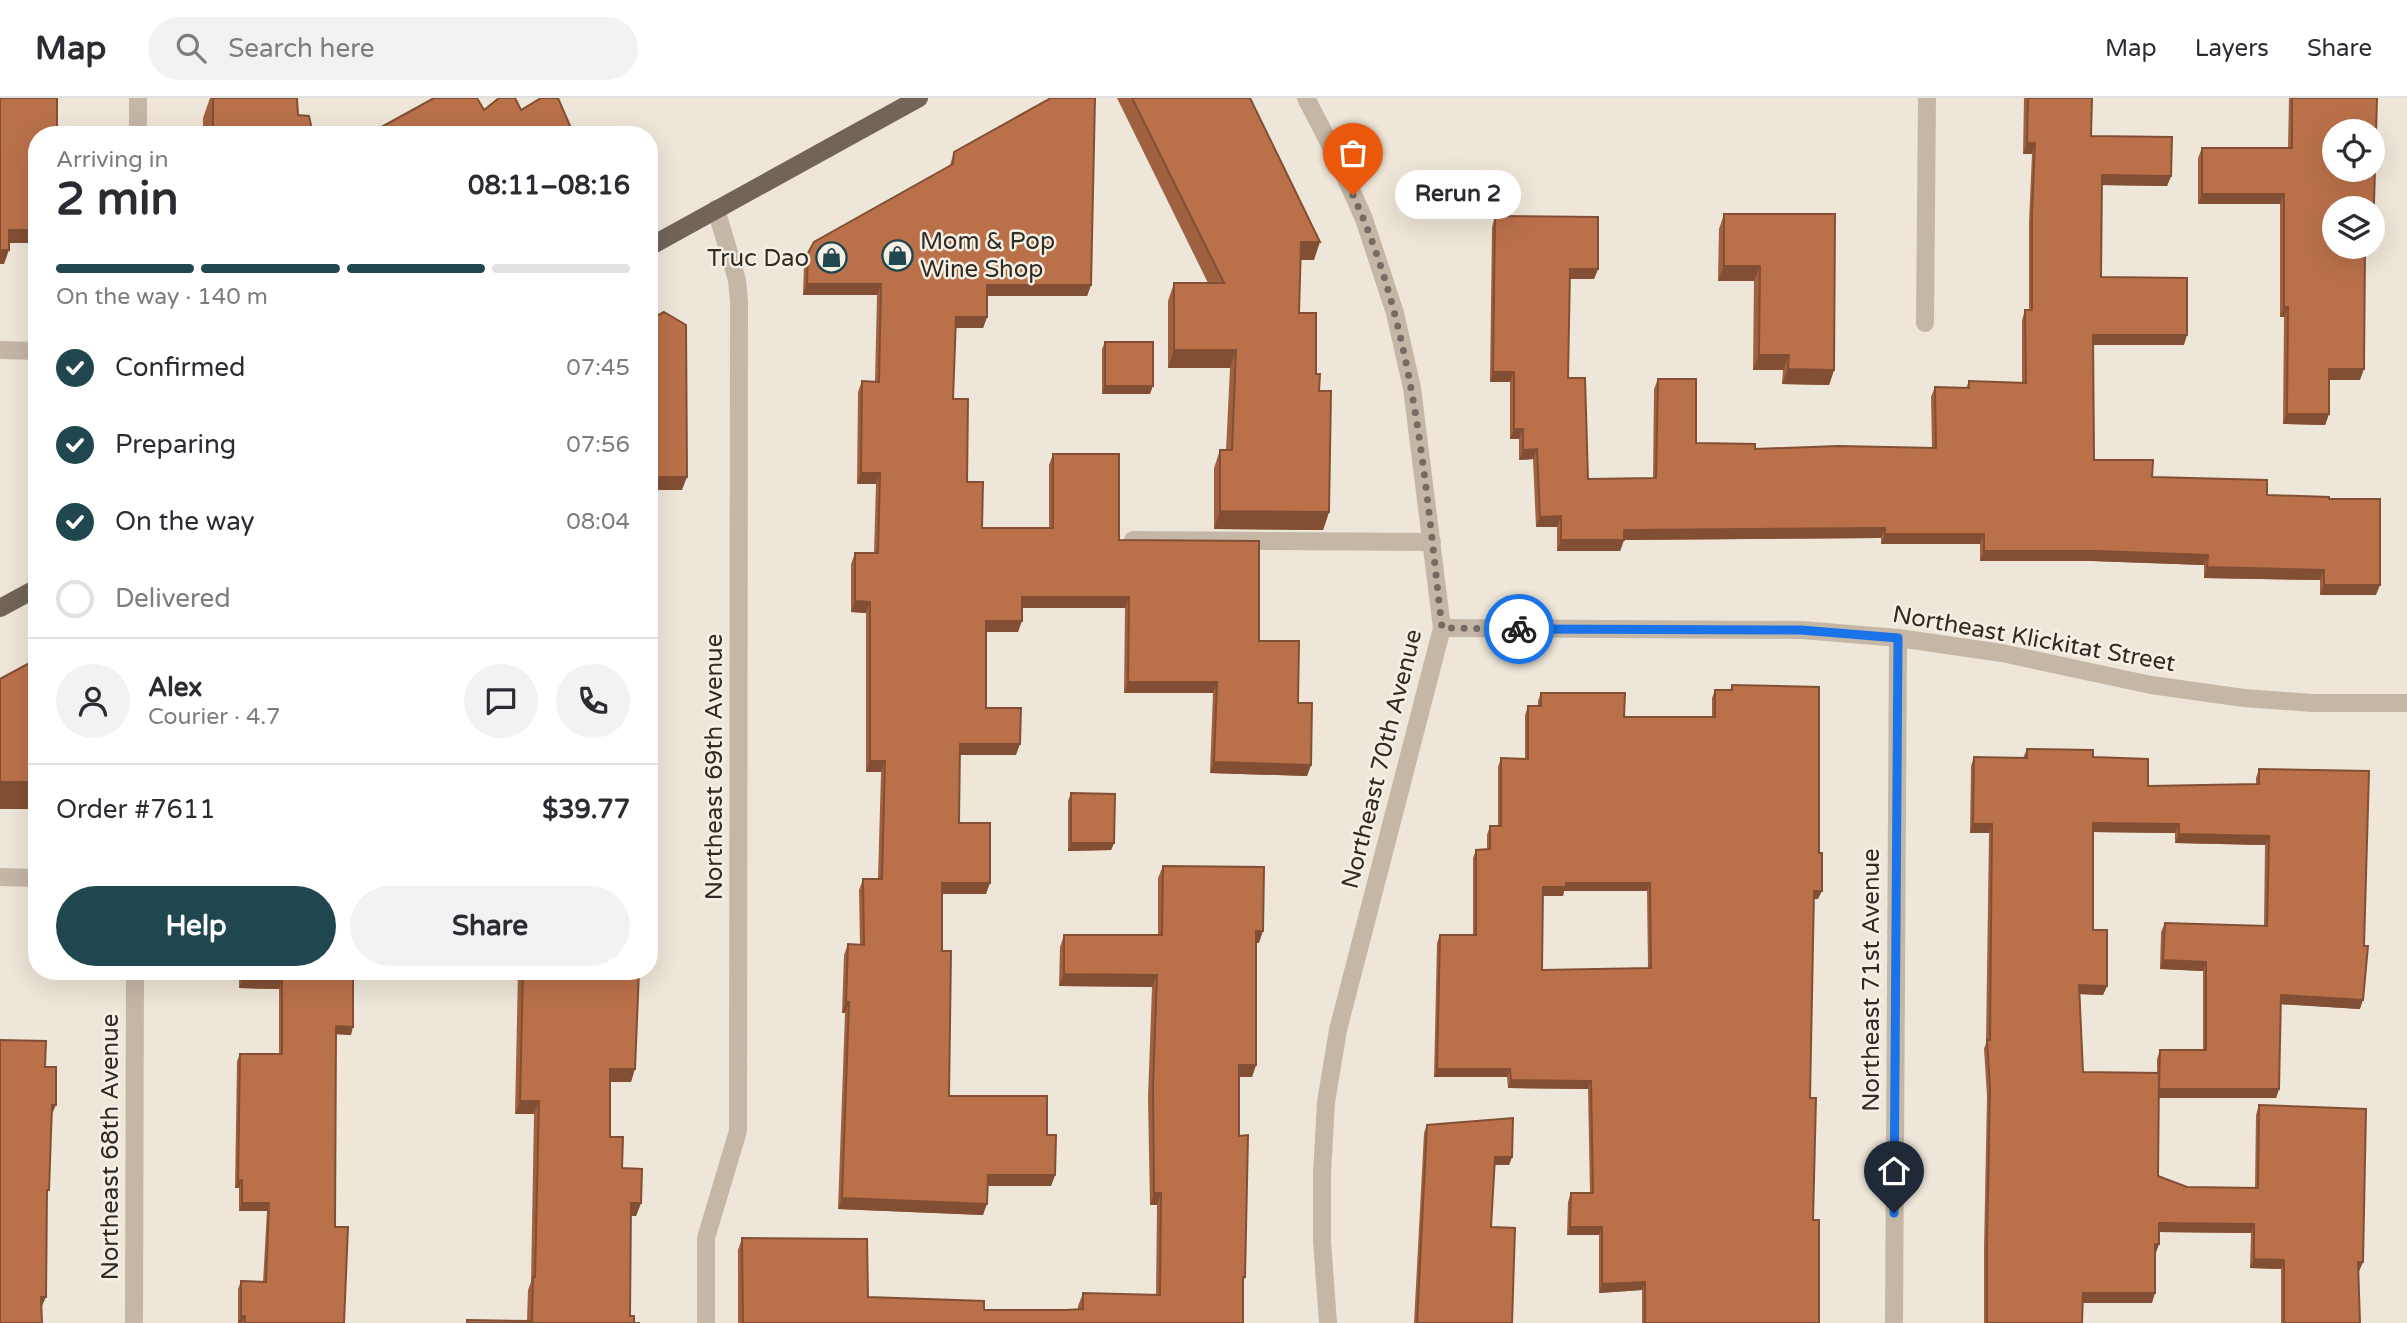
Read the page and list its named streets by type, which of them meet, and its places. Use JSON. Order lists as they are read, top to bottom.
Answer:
{
  "streets": {
    "street": [
      "Northeast Klickitat Street",
      "Northeast 70th Avenue",
      "Northeast 69th Avenue",
      "Northeast 71st Avenue",
      "Northeast 68th Avenue"
    ]
  },
  "crossings": [
    ["Northeast Klickitat Street", "Northeast 70th Avenue"],
    ["Northeast Klickitat Street", "Northeast 71st Avenue"]
  ],
  "places": {
    "other": ["Rerun 2"],
    "shop": ["Mom & Pop Wine Shop", "Truc Dao"]
  },
  "page": {
    "header": "Map",
    "search": "Search here",
    "nav": ["Map", "Layers", "Share"],
    "heading": ["2 min", "Arriving in", "08:11–08:16"],
    "panel": [
      "Alex",
      "Courier · 4.7",
      "Order #7611",
      "$39.77"
    ],
    "bubble": "Rerun 2",
    "bar": "On the way · 140 m",
    "list": [
      ["Confirmed", "07:45"],
      ["Preparing", "07:56"],
      ["On the way", "08:04"],
      "Delivered"
    ],
    "buttons": ["Help", "Share"]
  }
}
